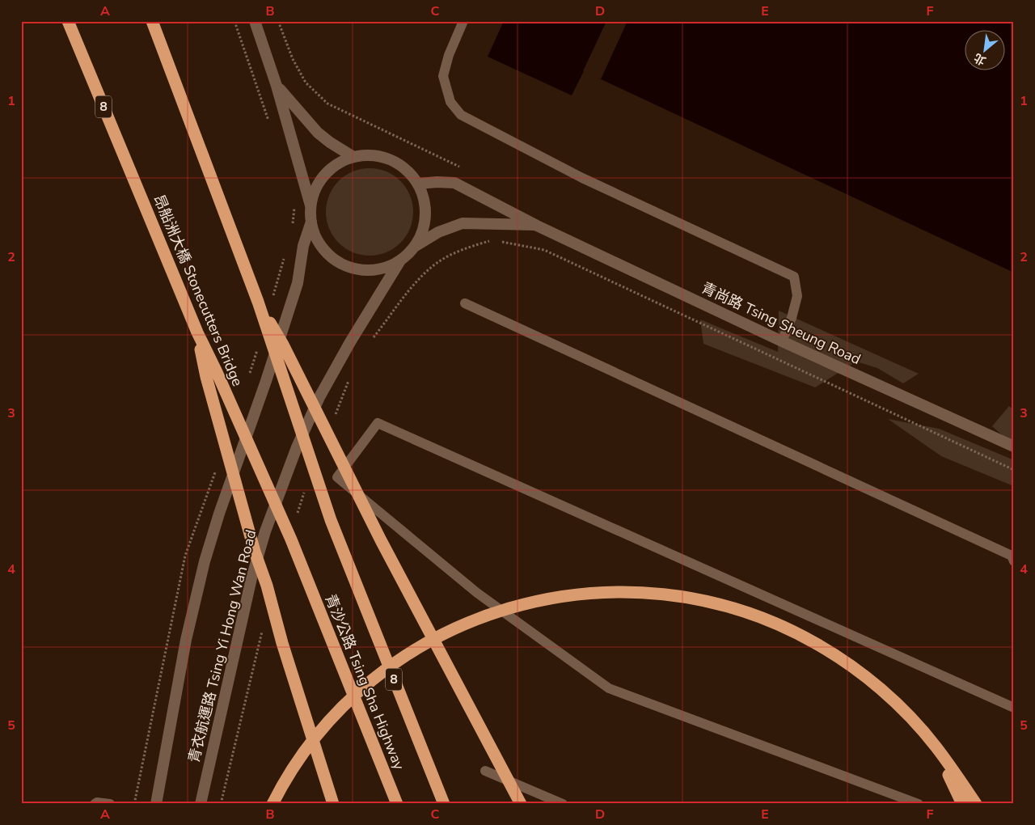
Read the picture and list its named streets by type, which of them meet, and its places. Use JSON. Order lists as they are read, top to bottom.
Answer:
{
  "streets": {
    "highway": ["8", "昂船洲大橋 Stonecutters Bridge", "青沙公路 Tsing Sha Highway"],
    "street": ["青尚路 Tsing Sheung Road", "青衣航運路 Tsing Yi Hong Wan Road"]
  },
  "crossings": [
    ["8", "青沙公路 Tsing Sha Highway"],
    ["昂船洲大橋 Stonecutters Bridge", "青沙公路 Tsing Sha Highway"],
    ["青尚路 Tsing Sheung Road", "青衣航運路 Tsing Yi Hong Wan Road"]
  ],
  "north": "bottom left",
  "grid": {
    "columns": [
      "A",
      "B",
      "C",
      "D",
      "E",
      "F"
    ],
    "rows": [
      "1",
      "2",
      "3",
      "4",
      "5"
    ]
  }
}
